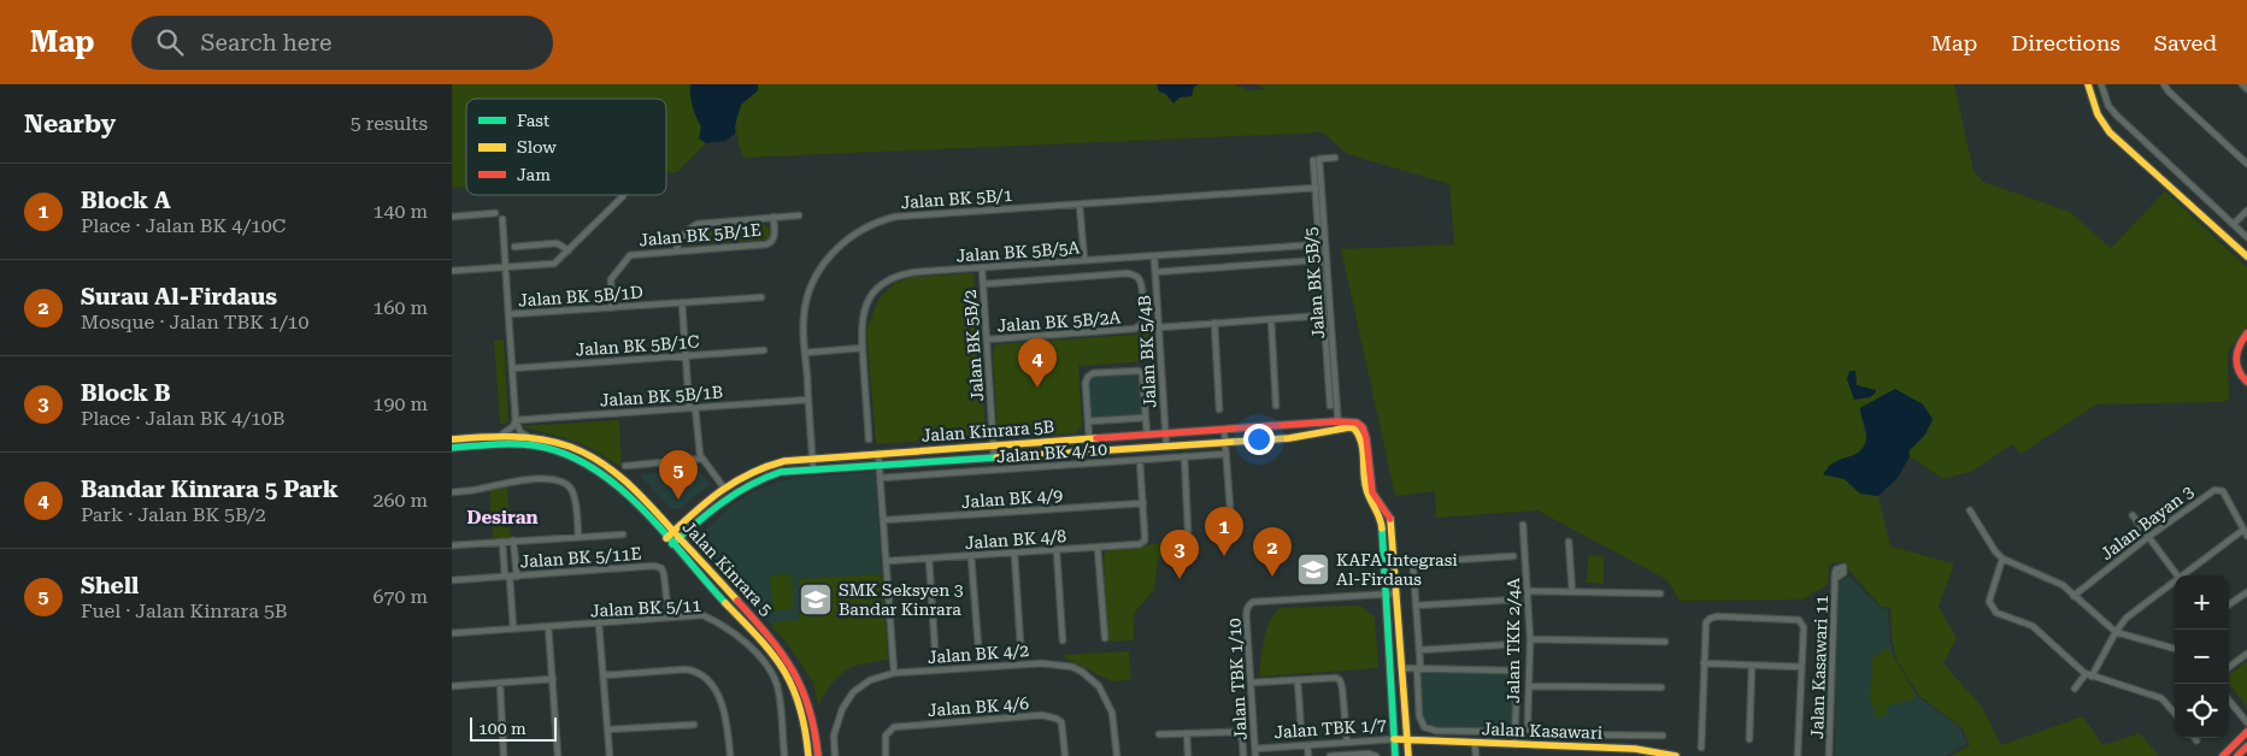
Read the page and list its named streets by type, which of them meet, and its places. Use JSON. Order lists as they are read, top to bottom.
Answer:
{
  "streets": {
    "street": [
      "Jalan BK 5B/1",
      "Jalan BK 5B/1E",
      "Jalan BK 5B/5A",
      "Jalan BK 5B/5",
      "Jalan BK 5B/1D",
      "Jalan BK 5B/2A",
      "Jalan BK 5B/1C",
      "Jalan BK 5B/2",
      "Jalan BK 5/4B",
      "Jalan BK 5B/1B",
      "Jalan Kinrara 5B",
      "Jalan BK 4/10",
      "Jalan BK 4/9",
      "Jalan Bayan 3",
      "Jalan BK 4/8",
      "Jalan BK 5/11E",
      "Jalan Kinrara 5",
      "Jalan BK 5/11",
      "Jalan TKK 2/4A",
      "Jalan BK 4/2",
      "Jalan Kasawari 11",
      "Jalan TBK 1/10",
      "Jalan BK 4/6",
      "Jalan TBK 1/7",
      "Jalan Kasawari"
    ]
  },
  "crossings": [
    ["Jalan BK 5B/1", "Jalan BK 5B/5"],
    ["Jalan BK 5B/1", "Jalan BK 5B/1B"],
    ["Jalan BK 5B/1", "Jalan Kinrara 5B"],
    ["Jalan BK 5B/1E", "Jalan BK 5B/1D"],
    ["Jalan BK 5B/5A", "Jalan BK 5B/5"],
    ["Jalan BK 5B/5A", "Jalan BK 5B/2"],
    ["Jalan BK 5B/5A", "Jalan BK 5/4B"],
    ["Jalan BK 5B/5", "Jalan Kinrara 5B"],
    ["Jalan BK 5B/1D", "Jalan BK 5B/1C"],
    ["Jalan BK 5B/1D", "Jalan BK 5B/1B"],
    ["Jalan BK 5B/2A", "Jalan BK 5B/2"],
    ["Jalan BK 5B/2", "Jalan Kinrara 5B"],
    ["Jalan BK 5/4B", "Jalan Kinrara 5B"],
    ["Jalan Kinrara 5B", "Jalan Kinrara 5"],
    ["Jalan BK 4/9", "Jalan BK 4/8"],
    ["Jalan BK 5/11E", "Jalan BK 5/11"],
    ["Jalan TBK 1/10", "Jalan TBK 1/7"],
    ["Jalan TBK 1/7", "Jalan Kasawari"]
  ],
  "districts": ["Desiran"],
  "places": {
    "school or university": ["KAFA Integrasi Al-Firdaus", "SMK Seksyen 3 Bandar Kinrara"]
  },
  "legend": ["Fast", "Slow", "Jam"],
  "scale_bar": "100 m",
  "page": {
    "header": "Map",
    "search": "Search here",
    "nav": ["Map", "Directions", "Saved"],
    "heading": ["Nearby", "5 results"],
    "list": [
      {
        "mark": "1",
        "name": "Block A",
        "note": "Place · Jalan BK 4/10C",
        "value": "140 m"
      },
      {
        "mark": "2",
        "name": "Surau Al-Firdaus",
        "note": "Mosque · Jalan TBK 1/10",
        "value": "160 m"
      },
      {
        "mark": "3",
        "name": "Block B",
        "note": "Place · Jalan BK 4/10B",
        "value": "190 m"
      },
      {
        "mark": "4",
        "name": "Bandar Kinrara 5 Park",
        "note": "Park · Jalan BK 5B/2",
        "value": "260 m"
      },
      {
        "mark": "5",
        "name": "Shell",
        "note": "Fuel · Jalan Kinrara 5B",
        "value": "670 m"
      }
    ],
    "pins": [
      "4",
      "5",
      "1",
      "2",
      "3"
    ],
    "map_buttons": ["+", "−"],
    "scale": "100 m"
  }
}
